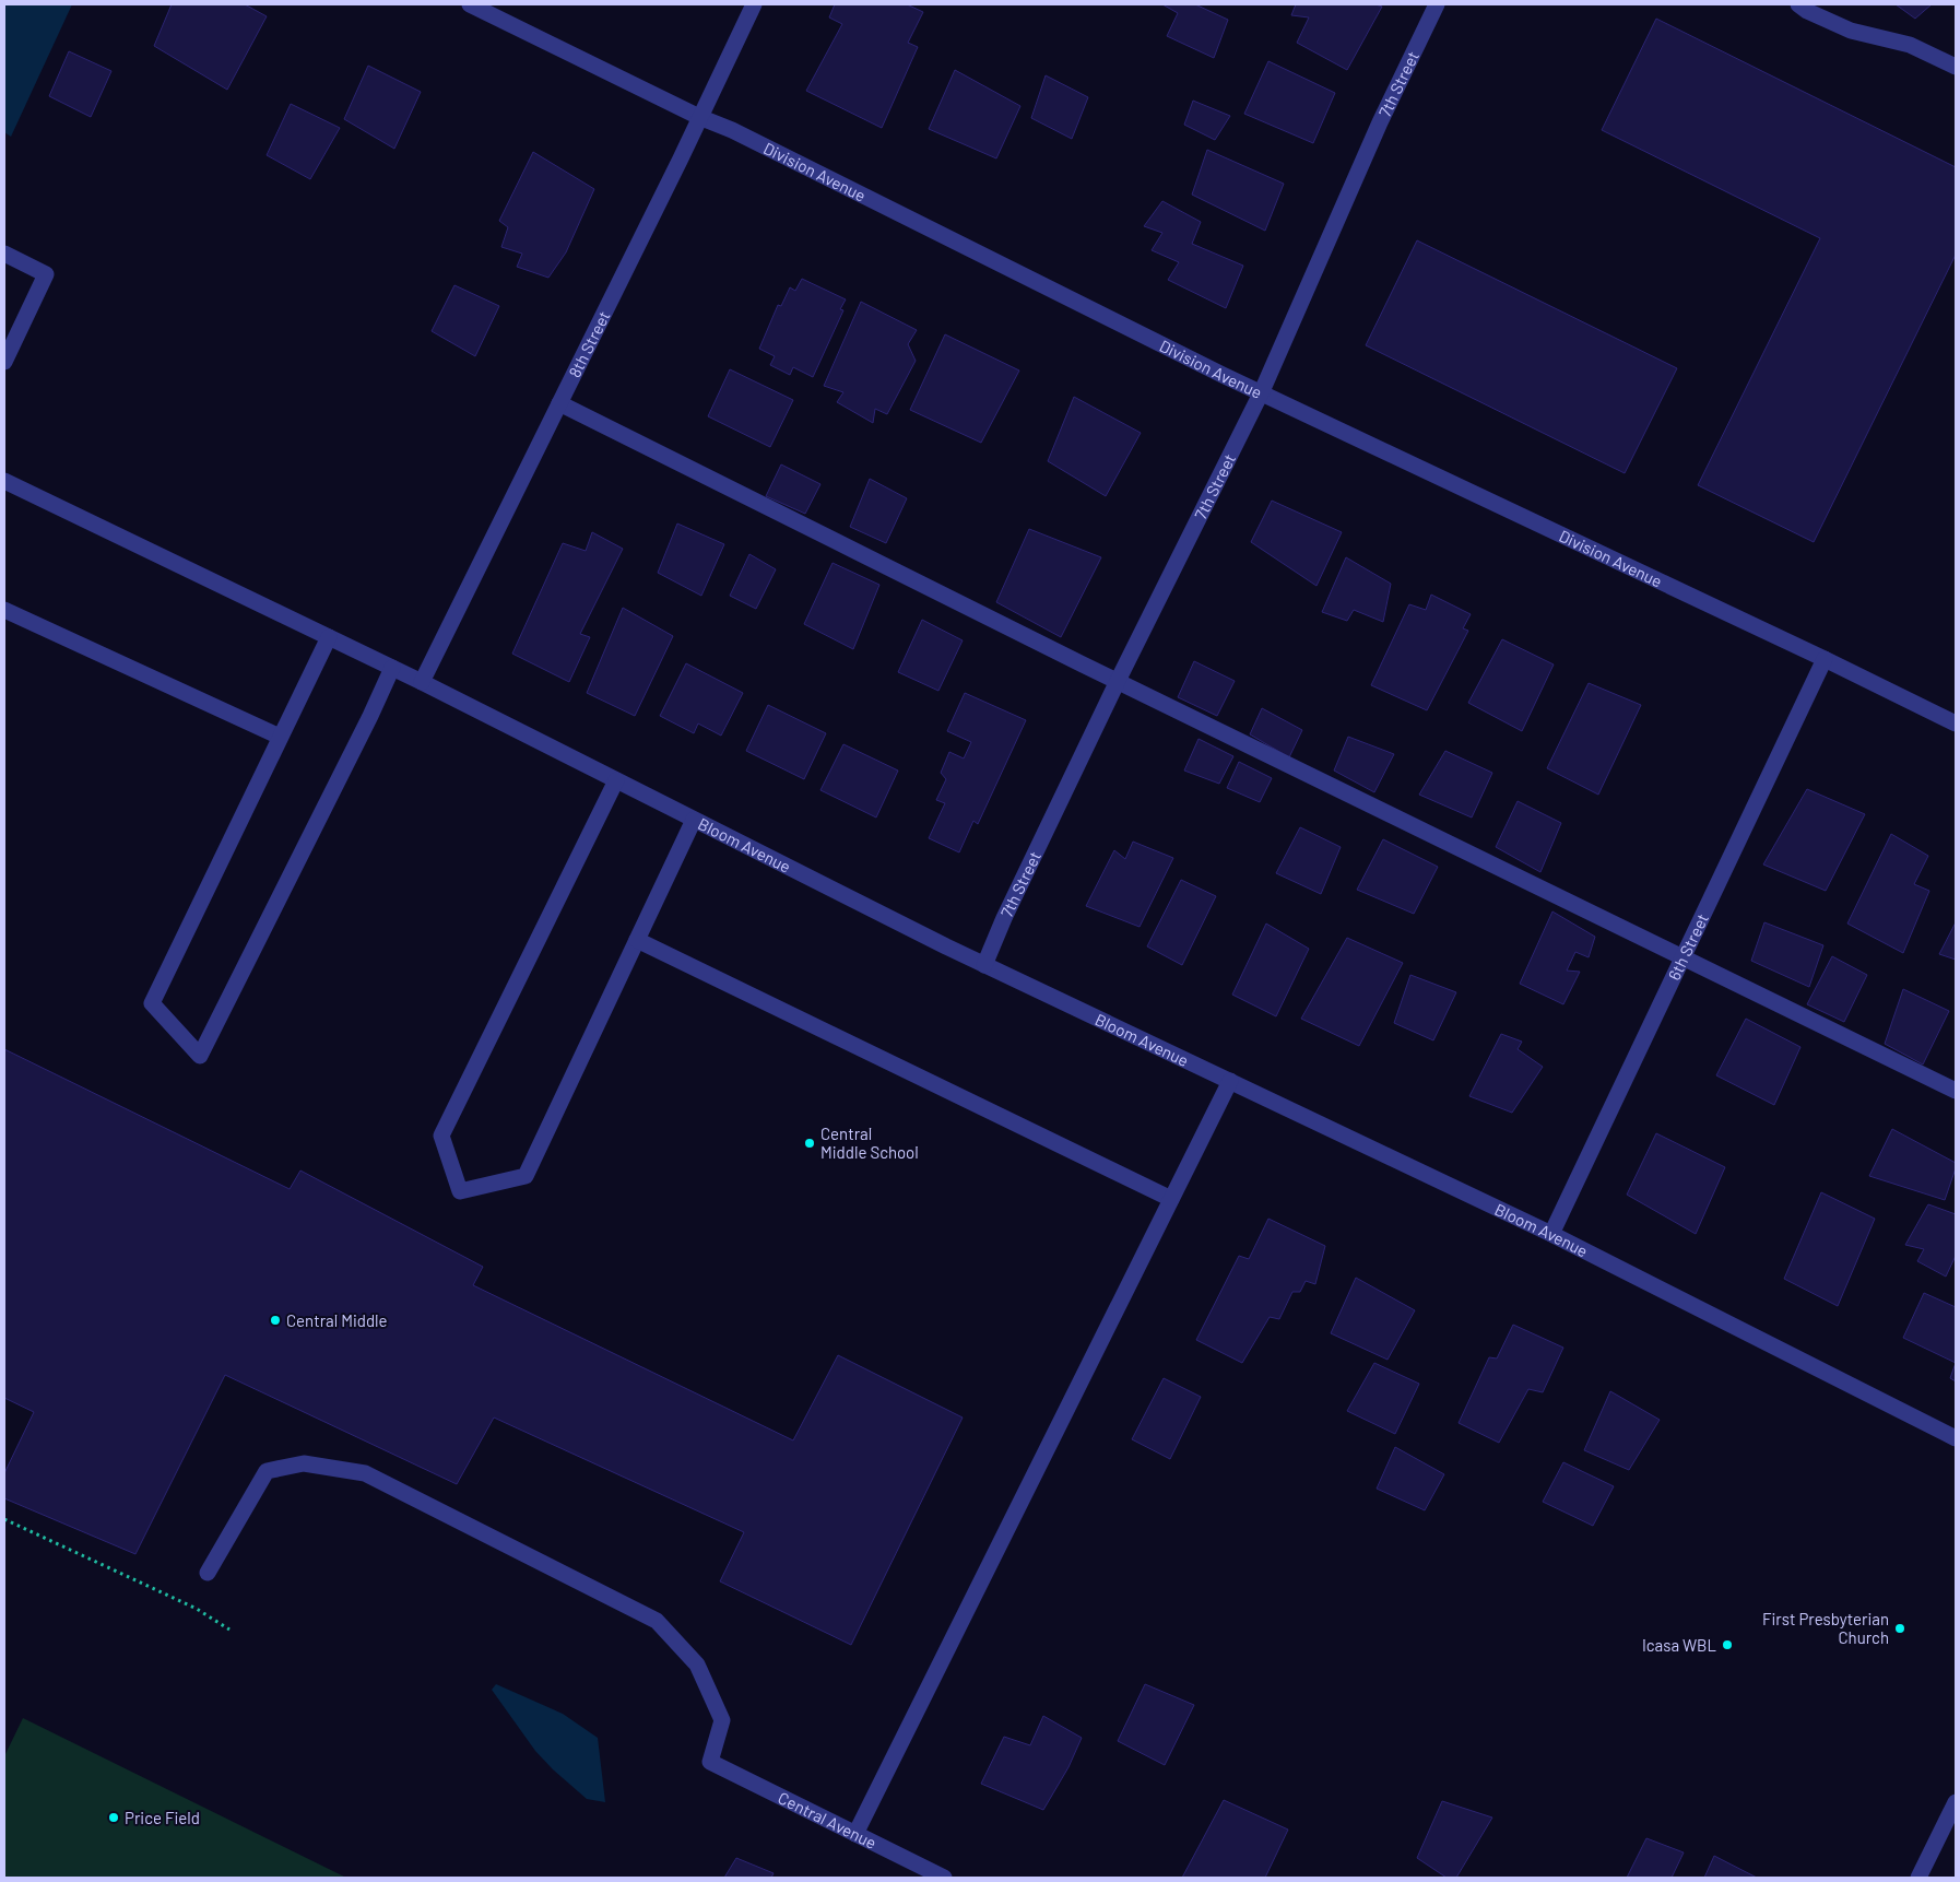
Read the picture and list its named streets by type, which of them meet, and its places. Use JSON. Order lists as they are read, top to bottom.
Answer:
{
  "streets": {
    "street": [
      "7th Street",
      "Division Avenue",
      "8th Street",
      "Bloom Avenue",
      "6th Street",
      "Central Avenue"
    ]
  },
  "crossings": [
    ["7th Street", "Division Avenue"],
    ["7th Street", "Bloom Avenue"],
    ["Division Avenue", "8th Street"],
    ["Division Avenue", "6th Street"],
    ["8th Street", "Bloom Avenue"],
    ["Bloom Avenue", "6th Street"]
  ],
  "places": [
    "Central Middle School",
    "Central Middle",
    "First Presbyterian Church",
    "Icasa WBL",
    "Price Field"
  ]
}
